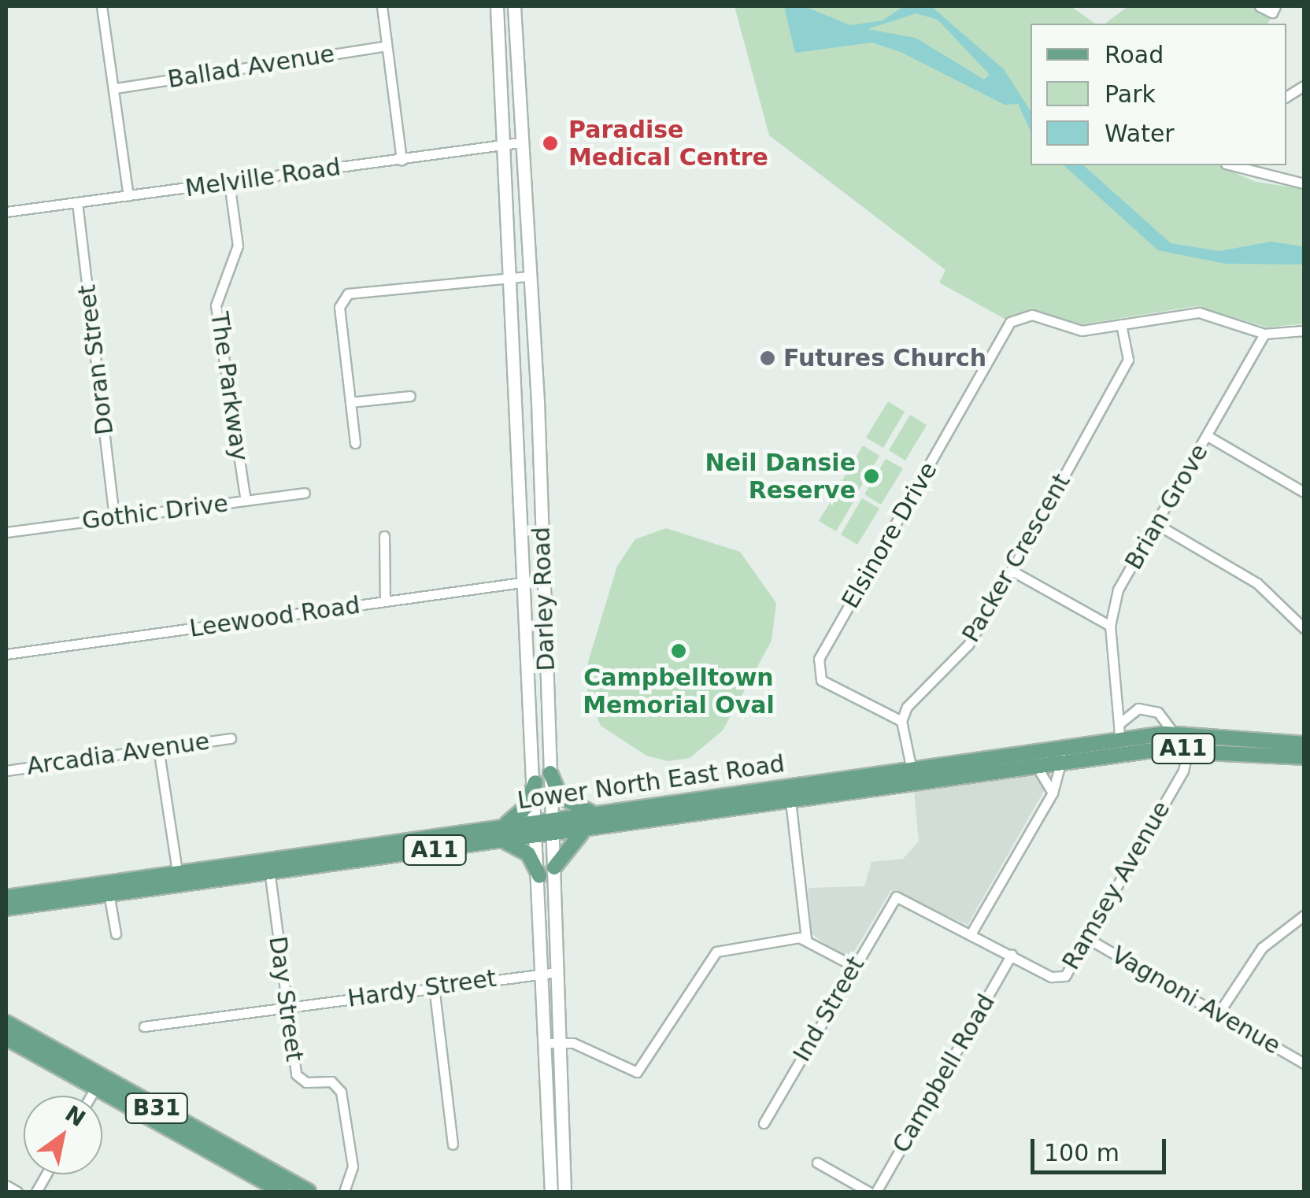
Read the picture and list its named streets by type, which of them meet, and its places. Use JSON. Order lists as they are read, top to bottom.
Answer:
{
  "streets": {
    "main road": [
      "Darley Road",
      "A11",
      "Lower North East Road",
      "B31"
    ],
    "street": [
      "Ballad Avenue",
      "Melville Road",
      "Doran Street",
      "The Parkway",
      "Brian Grove",
      "Gothic Drive",
      "Elsinore Drive",
      "Packer Crescent",
      "Leewood Road",
      "Arcadia Avenue",
      "Ramsey Avenue",
      "Hardy Street",
      "Day Street",
      "Vagnoni Avenue",
      "Ind Street",
      "Campbell Road"
    ]
  },
  "crossings": [
    ["Melville Road", "Doran Street"],
    ["Melville Road", "The Parkway"],
    ["Melville Road", "Darley Road"],
    ["Doran Street", "Gothic Drive"],
    ["The Parkway", "Gothic Drive"],
    ["Brian Grove", "Lower North East Road"],
    ["Elsinore Drive", "Packer Crescent"],
    ["Darley Road", "Leewood Road"],
    ["Darley Road", "Lower North East Road"],
    ["Darley Road", "Hardy Street"],
    ["Lower North East Road", "Ramsey Avenue"],
    ["Lower North East Road", "Day Street"],
    ["Ramsey Avenue", "Vagnoni Avenue"],
    ["Ramsey Avenue", "Campbell Road"],
    ["Hardy Street", "Day Street"]
  ],
  "places": [
    "Paradise Medical Centre",
    "Futures Church",
    "Neil Dansie Reserve",
    "Campbelltown Memorial Oval"
  ],
  "legend": ["Road", "Park", "Water"],
  "scale_bar": "100 m",
  "north": "top right"
}
